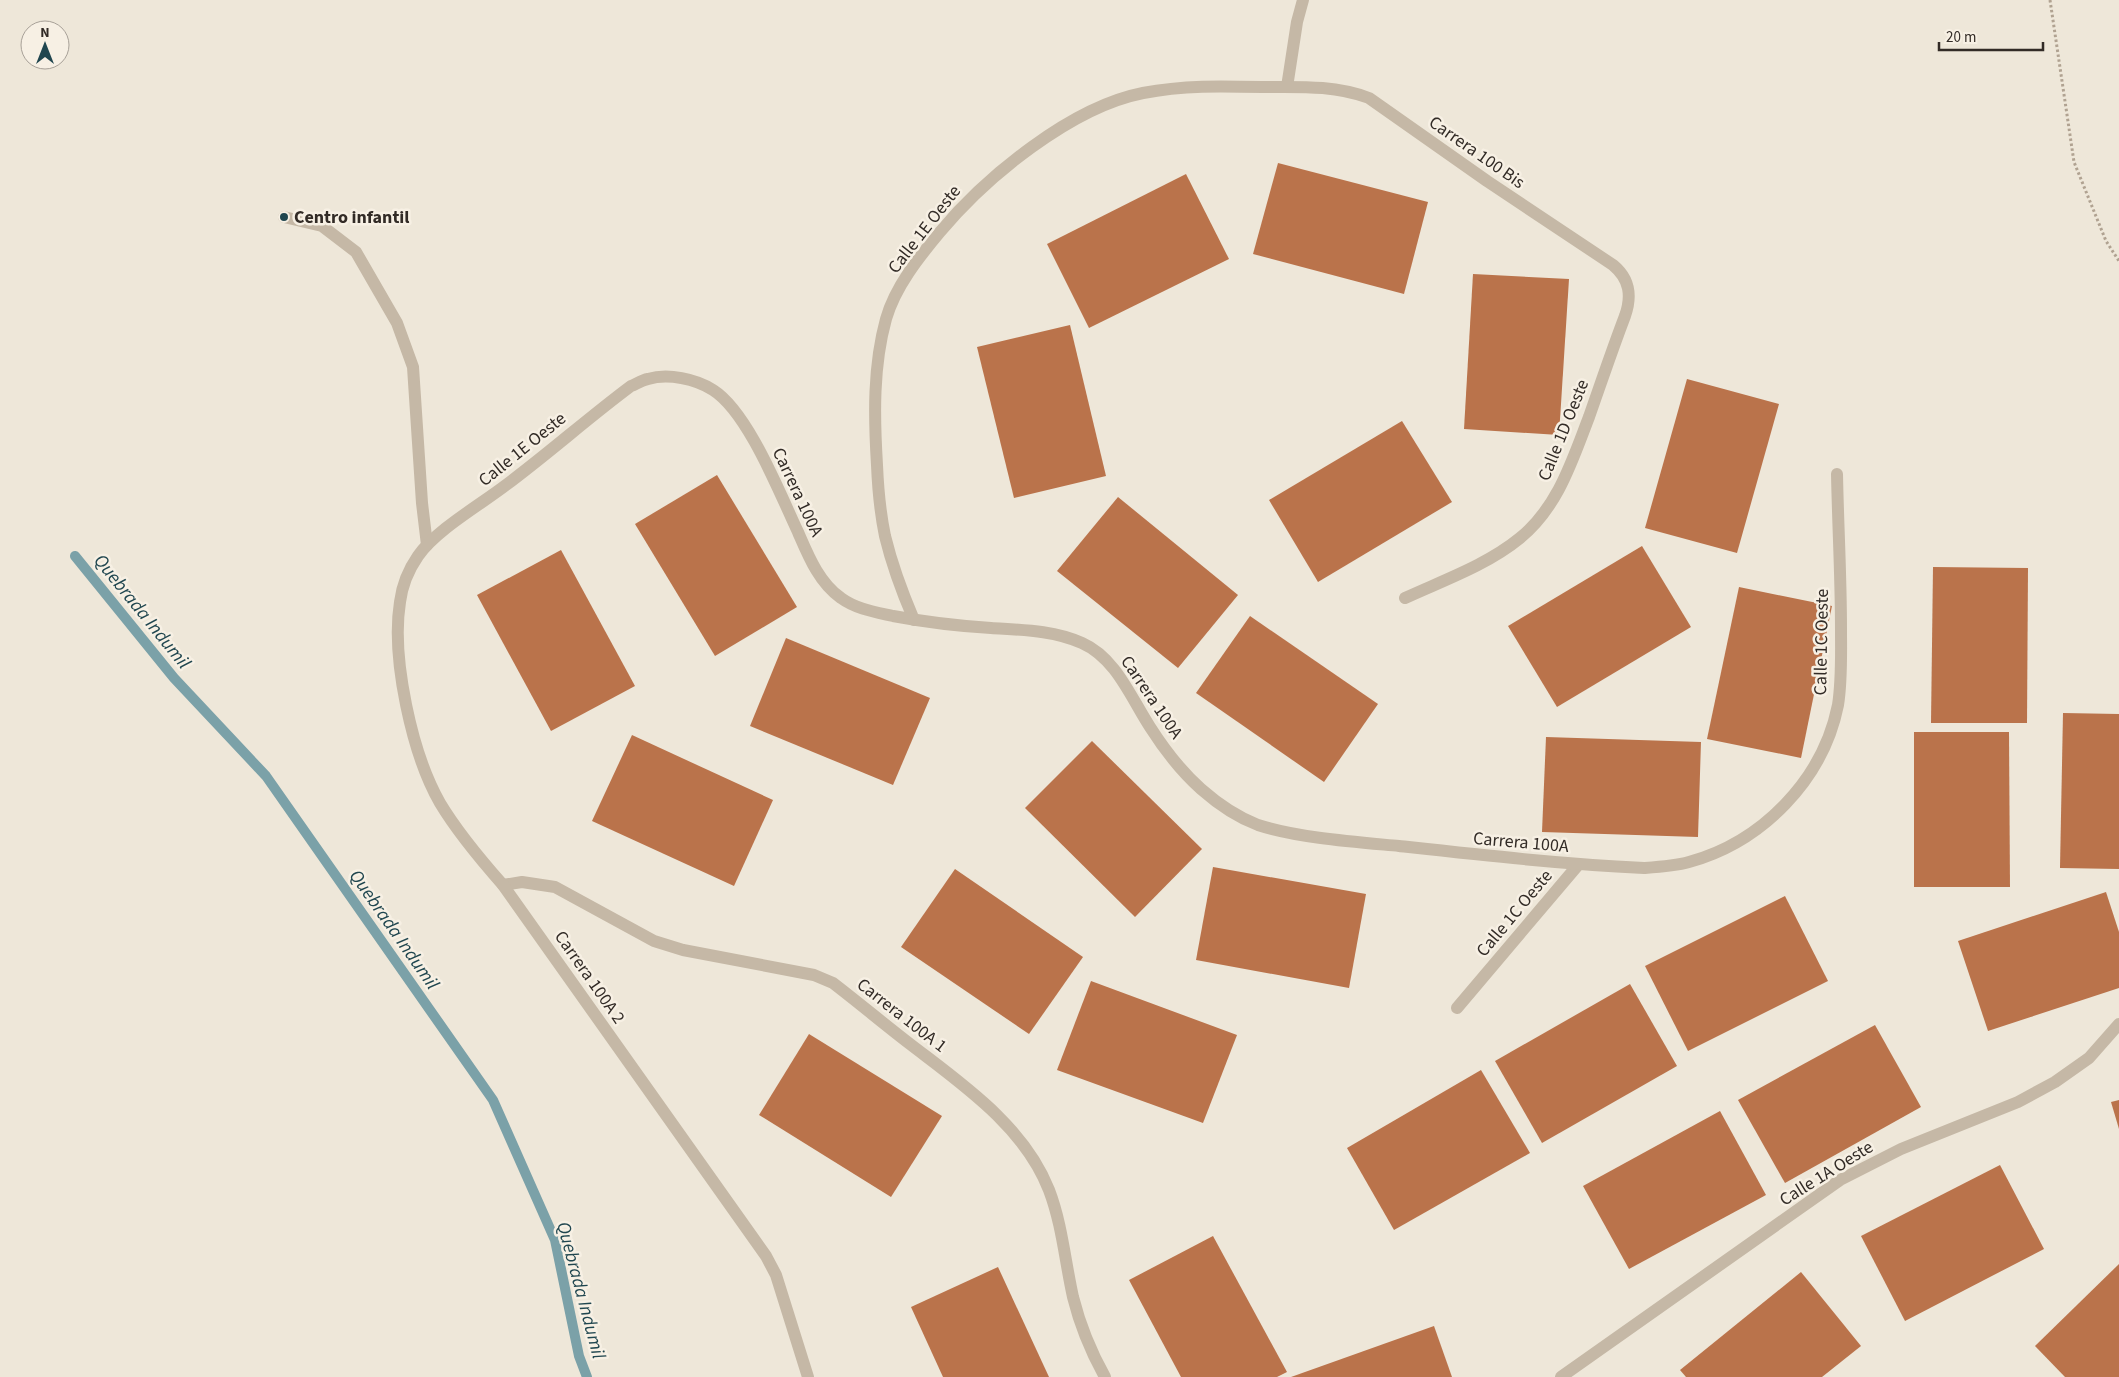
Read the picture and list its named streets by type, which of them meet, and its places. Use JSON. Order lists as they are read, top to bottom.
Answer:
{
  "streets": {
    "street": [
      "Carrera 100 Bis",
      "Calle 1E Oeste",
      "Calle 1D Oeste",
      "Carrera 100A",
      "Calle 1C Oeste",
      "Carrera 100A 2",
      "Carrera 100A 1",
      "Calle 1A Oeste"
    ]
  },
  "crossings": [
    ["Carrera 100 Bis", "Calle 1E Oeste"],
    ["Carrera 100 Bis", "Calle 1D Oeste"],
    ["Calle 1E Oeste", "Carrera 100A"],
    ["Calle 1E Oeste", "Carrera 100A 2"],
    ["Carrera 100A", "Calle 1C Oeste"],
    ["Carrera 100A 2", "Carrera 100A 1"]
  ],
  "water": ["Quebrada Indumil"],
  "places": ["Centro infantil"],
  "scale_bar": "20 m",
  "north": "top"
}
